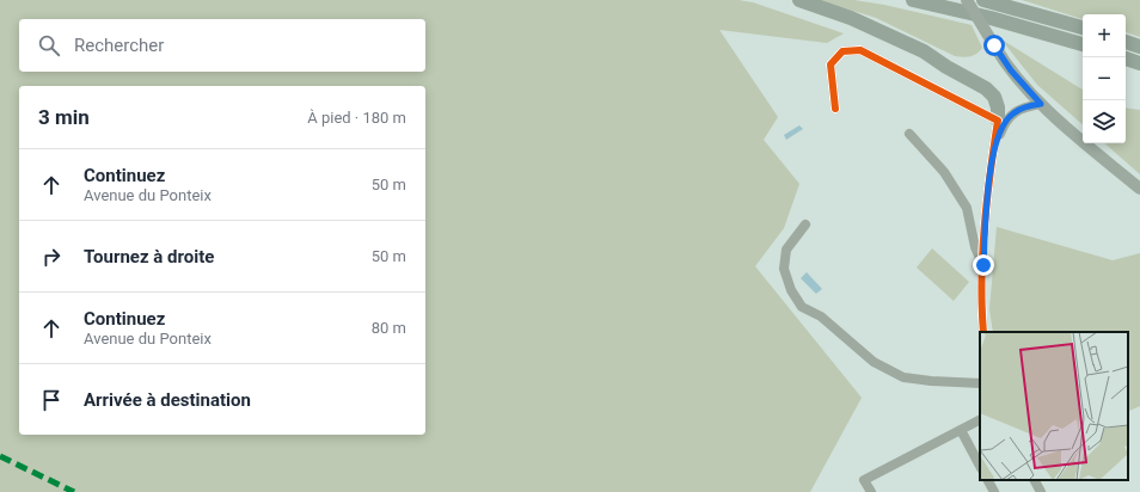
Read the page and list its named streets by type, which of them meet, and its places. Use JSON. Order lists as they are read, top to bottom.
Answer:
{
  "page": {
    "map_buttons": ["+", "−"],
    "search": "Rechercher",
    "heading": ["3 min", "À pied · 180 m"],
    "list": [
      ["Continuez", "Avenue du Ponteix", "50 m"],
      ["Tournez à droite", "50 m"],
      ["Continuez", "Avenue du Ponteix", "80 m"],
      "Arrivée à destination"
    ]
  }
}
